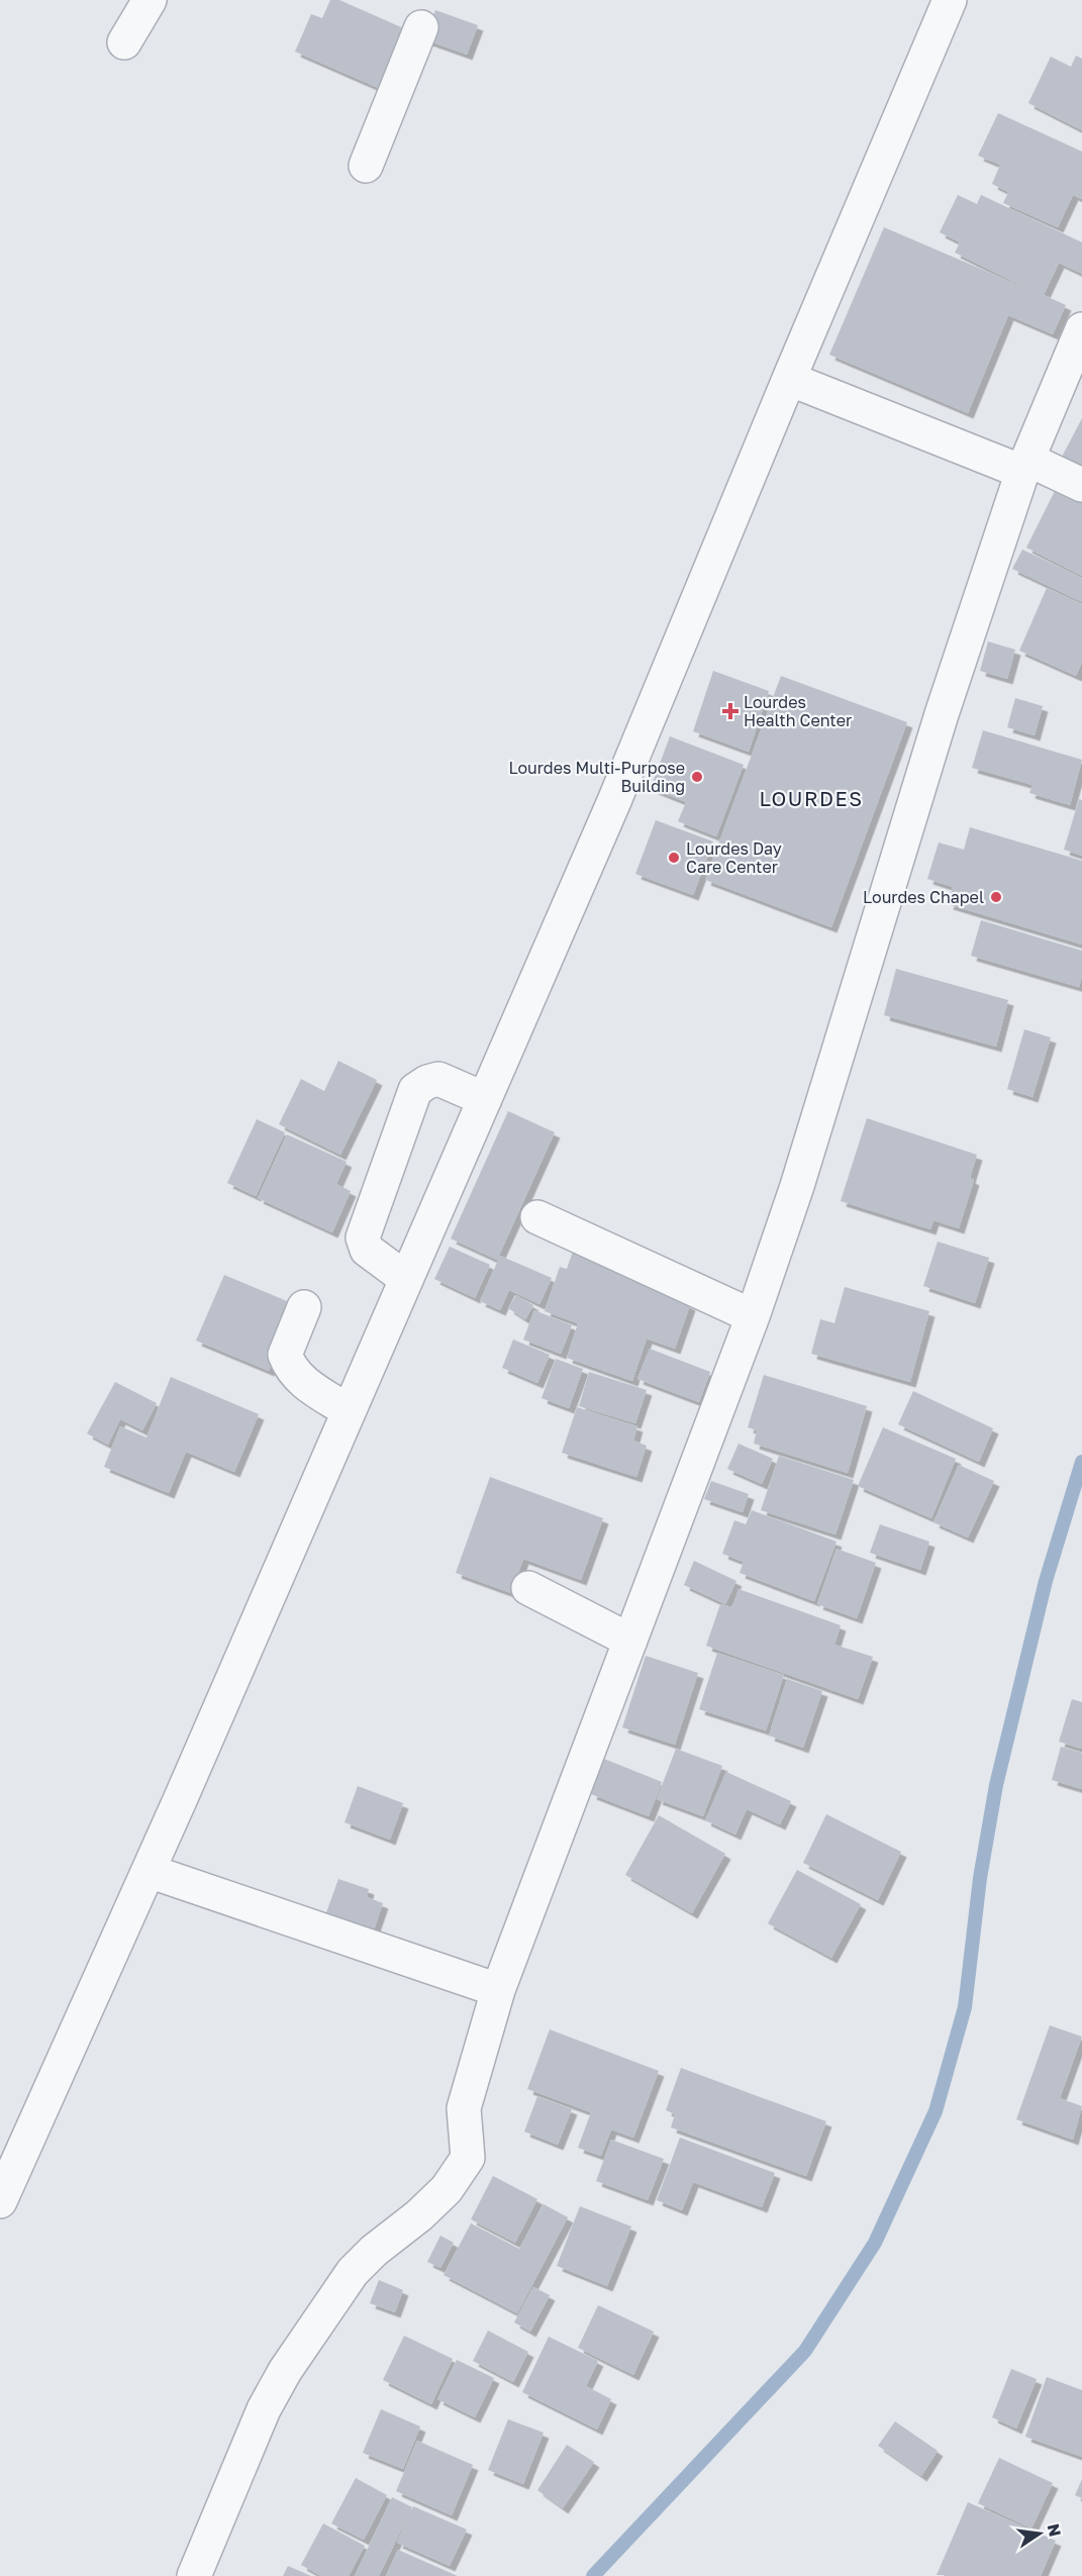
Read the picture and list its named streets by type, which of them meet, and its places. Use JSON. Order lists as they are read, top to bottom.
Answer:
{
  "districts": ["LOURDES"],
  "places": {
    "health": ["Lourdes Health Center"],
    "other": ["Lourdes Multi-Purpose Building", "Lourdes Day Care Center", "Lourdes Chapel"]
  },
  "north": "right"
}
